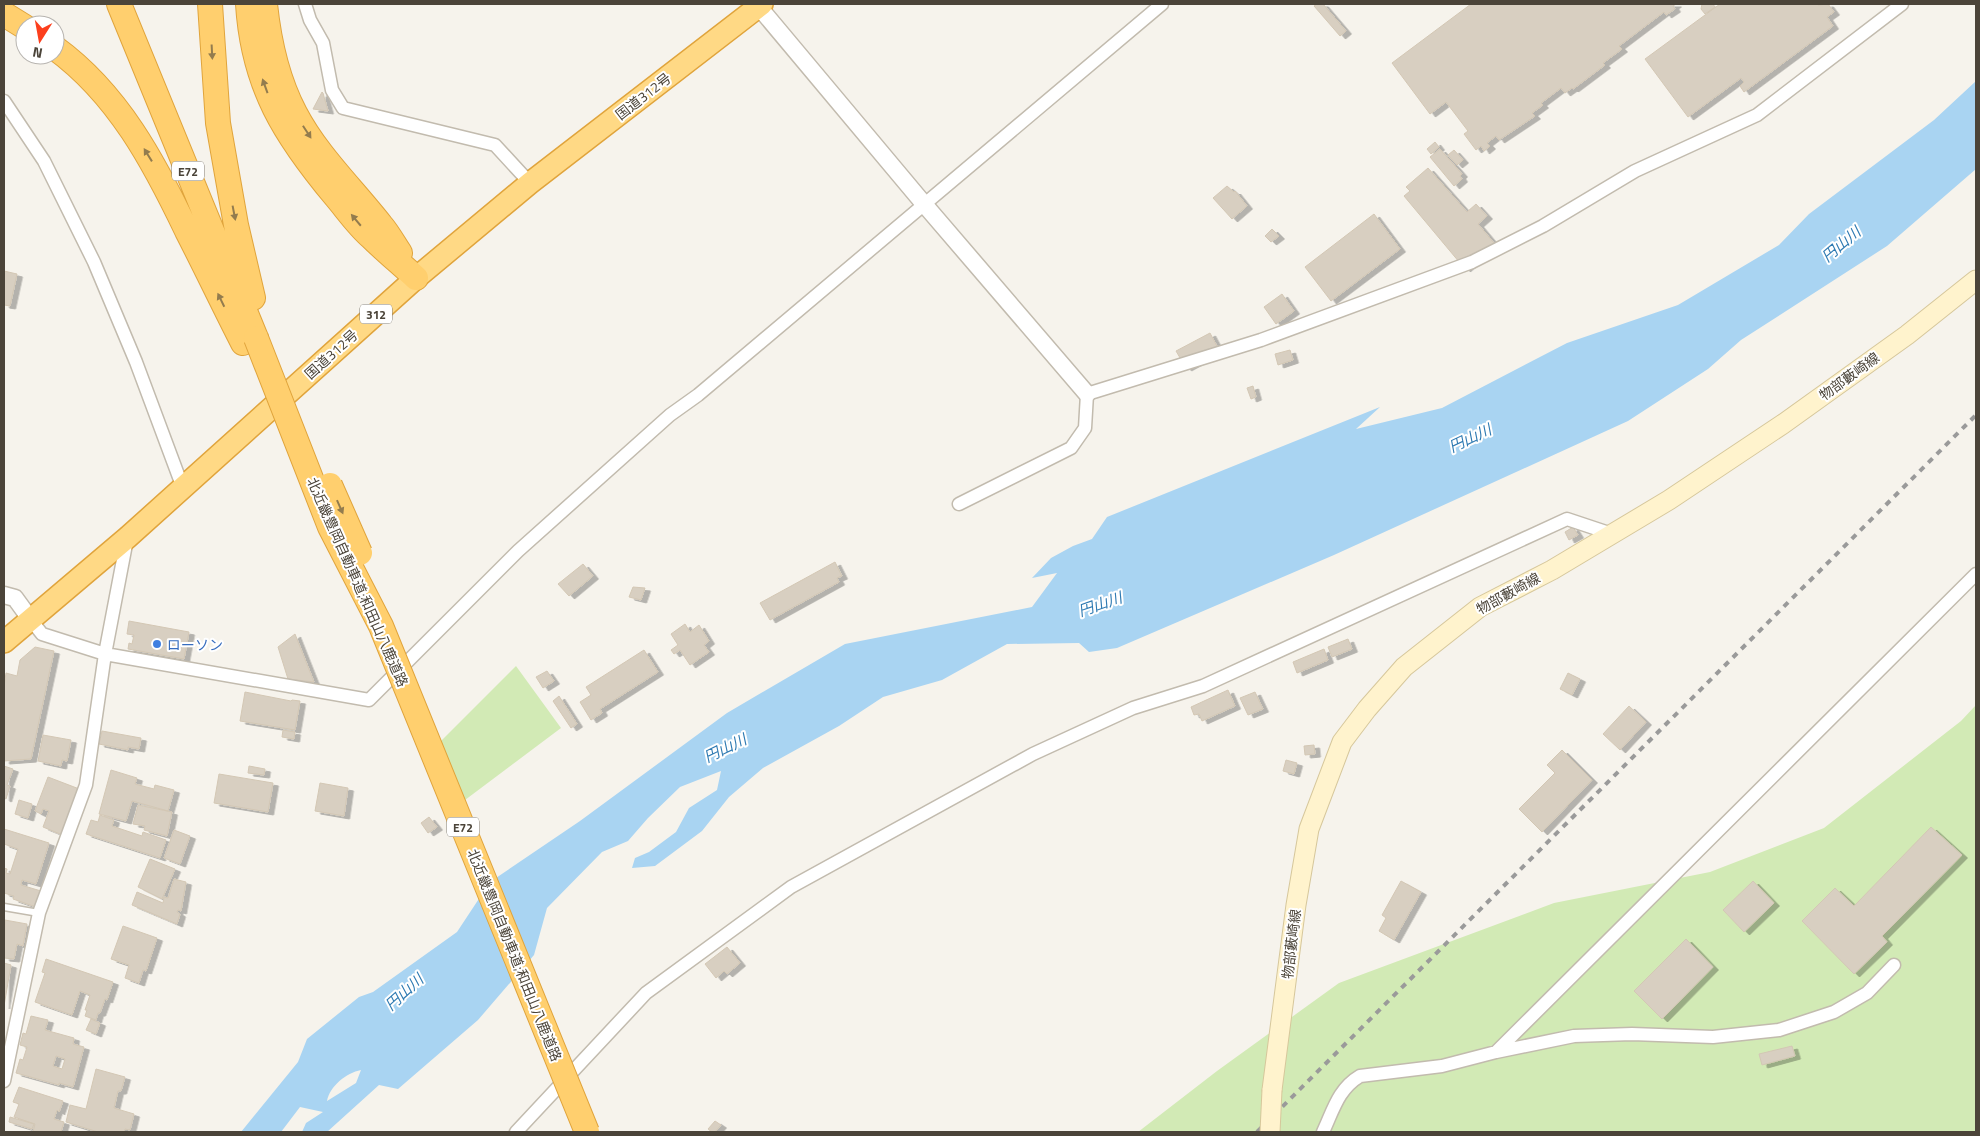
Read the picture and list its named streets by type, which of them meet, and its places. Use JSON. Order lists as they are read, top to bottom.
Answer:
{
  "streets": {
    "highway": [
      "国道312号",
      "E72",
      "312",
      "北近畿豊岡自動車道;和田山八鹿道路"
    ],
    "main road": ["物部藪崎線"]
  },
  "crossings": [
    ["E72", "北近畿豊岡自動車道;和田山八鹿道路"]
  ],
  "water": ["円山川"],
  "places": ["ローソン"],
  "north": "bottom"
}
